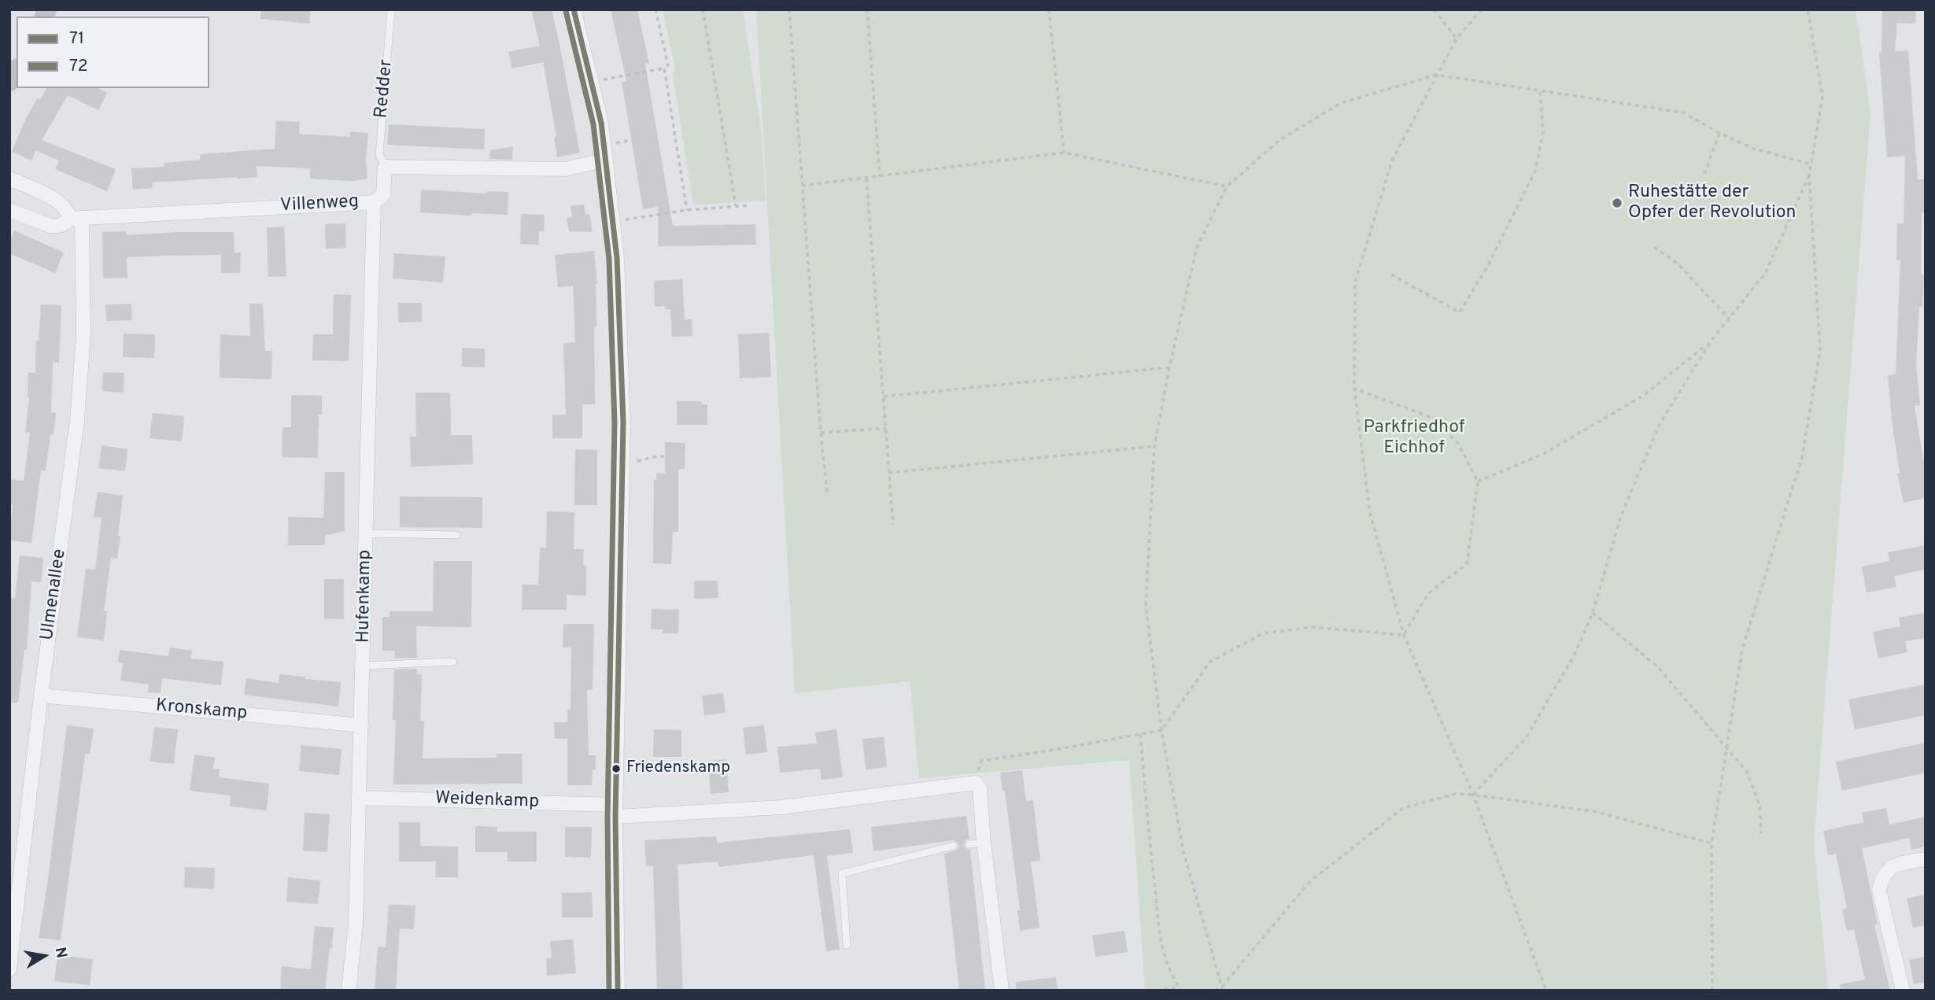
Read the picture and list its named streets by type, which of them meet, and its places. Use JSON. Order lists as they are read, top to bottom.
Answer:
{
  "streets": {
    "street": [
      "Villenweg",
      "Ulmenallee",
      "Hufenkamp",
      "Kronskamp",
      "Weidenkamp"
    ],
    "lane": ["Redder"]
  },
  "crossings": [
    ["Redder", "Villenweg"],
    ["Villenweg", "Ulmenallee"],
    ["Villenweg", "Hufenkamp"],
    ["Ulmenallee", "Kronskamp"],
    ["Hufenkamp", "Kronskamp"],
    ["Hufenkamp", "Weidenkamp"]
  ],
  "parks": ["Parkfriedhof Eichhof"],
  "places": ["Ruhestätte der Opfer der Revolution", "Friedenskamp"],
  "lines": ["transit line 71", "transit line 72"],
  "legend": ["71", "72"],
  "north": "right"
}
